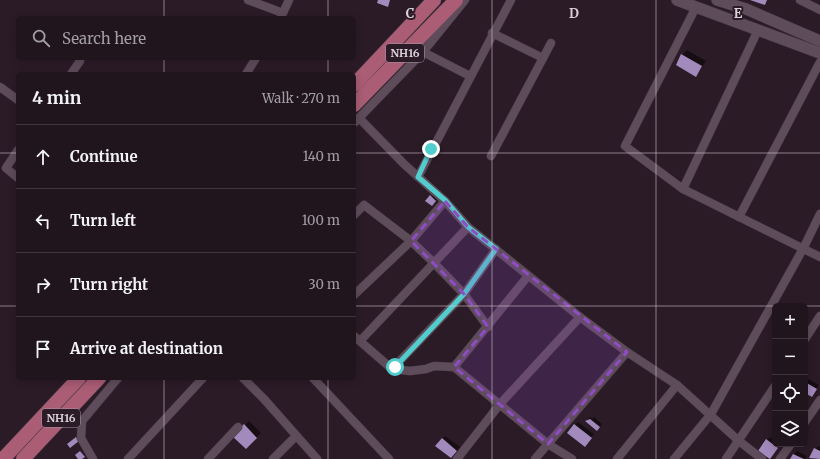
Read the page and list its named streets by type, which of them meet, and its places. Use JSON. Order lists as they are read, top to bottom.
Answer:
{
  "streets": {
    "highway": ["NH16"]
  },
  "page": {
    "search": "Search here",
    "heading": ["4 min", "Walk · 270 m"],
    "list": [
      ["Continue", "140 m"],
      ["Turn left", "100 m"],
      ["Turn right", "30 m"],
      "Arrive at destination"
    ],
    "map_buttons": ["+", "−"]
  },
  "grid": {
    "columns": ["C", "D", "E"]
  }
}
